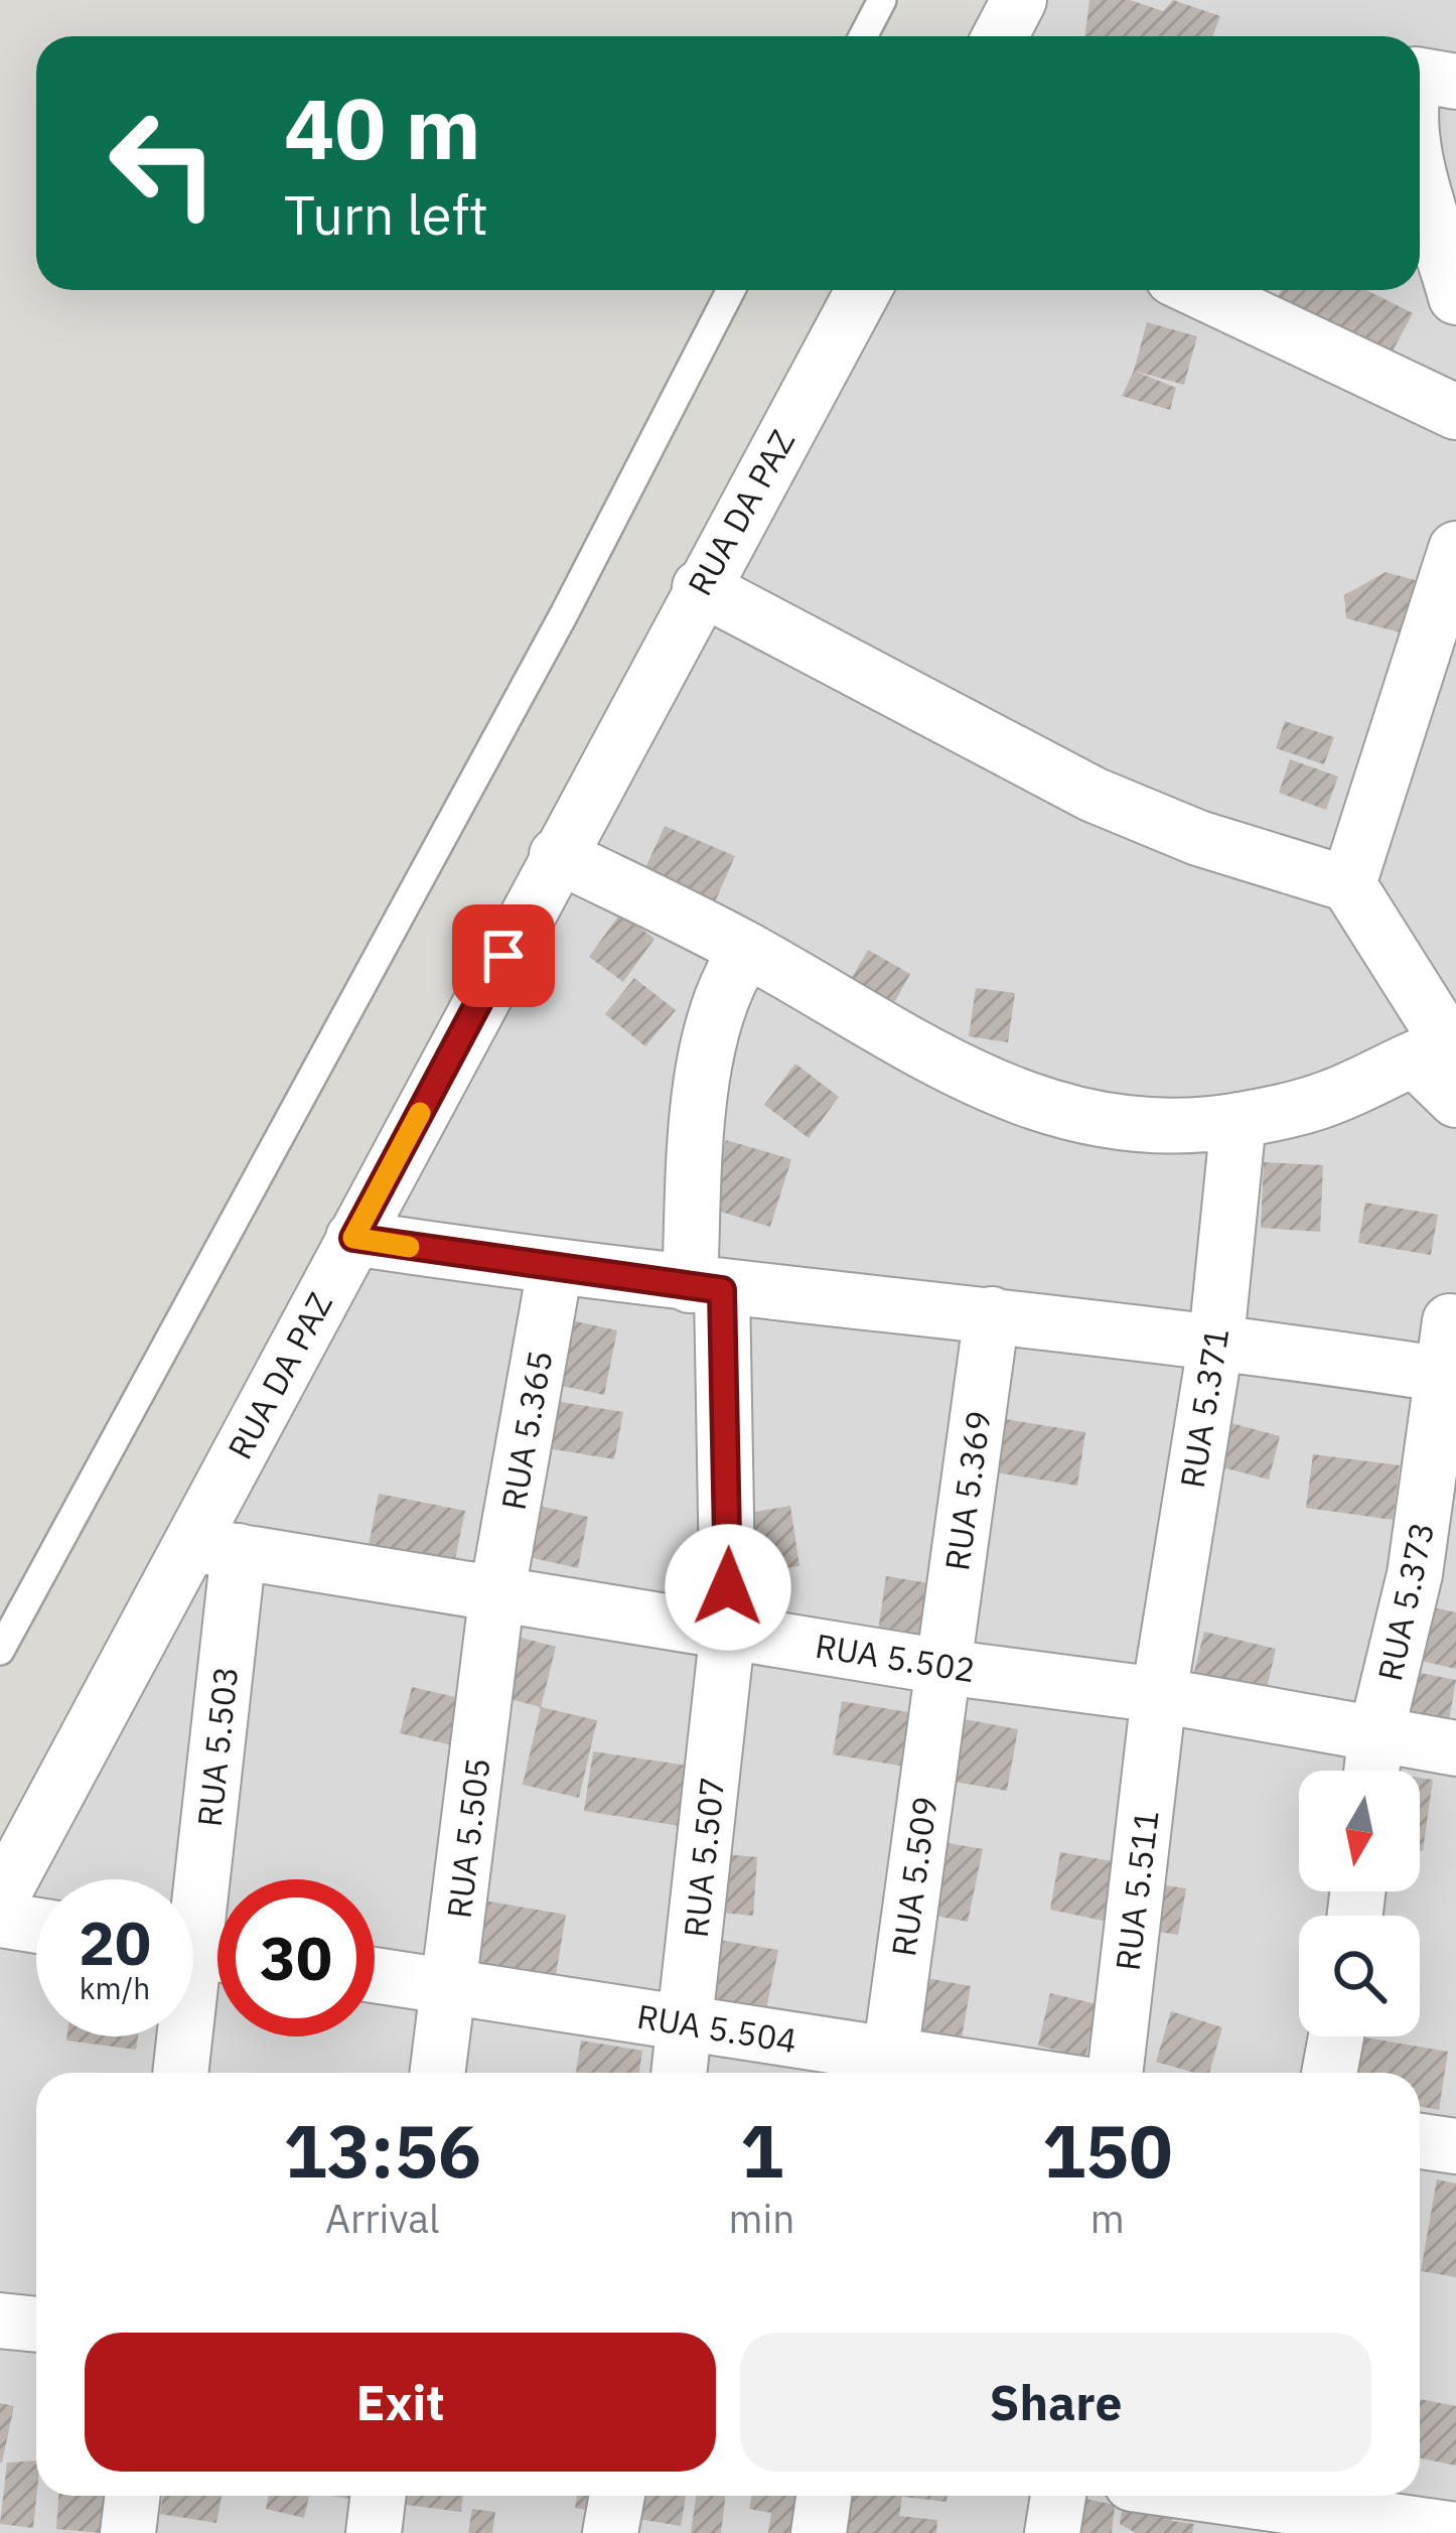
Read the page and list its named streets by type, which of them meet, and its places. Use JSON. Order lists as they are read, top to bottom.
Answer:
{
  "streets": {
    "street": [
      "RUA DA PAZ",
      "RUA 5.371",
      "RUA 5.365",
      "RUA 5.369",
      "RUA 5.373",
      "RUA 5.502",
      "RUA 5.503",
      "RUA 5.505",
      "RUA 5.507",
      "RUA 5.509",
      "RUA 5.511",
      "RUA 5.504"
    ]
  },
  "crossings": [
    ["RUA DA PAZ", "RUA 5.502"],
    ["RUA DA PAZ", "RUA 5.503"],
    ["RUA 5.371", "RUA 5.373"],
    ["RUA 5.371", "RUA 5.502"],
    ["RUA 5.371", "RUA 5.511"],
    ["RUA 5.365", "RUA 5.502"],
    ["RUA 5.365", "RUA 5.505"],
    ["RUA 5.369", "RUA 5.502"],
    ["RUA 5.369", "RUA 5.509"],
    ["RUA 5.373", "RUA 5.502"],
    ["RUA 5.502", "RUA 5.503"],
    ["RUA 5.502", "RUA 5.505"],
    ["RUA 5.502", "RUA 5.507"],
    ["RUA 5.502", "RUA 5.509"],
    ["RUA 5.502", "RUA 5.511"],
    ["RUA 5.505", "RUA 5.504"],
    ["RUA 5.507", "RUA 5.504"],
    ["RUA 5.509", "RUA 5.504"]
  ],
  "north": "bottom",
  "page": {
    "turn": ["40 m", "Turn left"],
    "speed": "20 km/h",
    "limit": "30",
    "eta": [
      "13:56",
      "Arrival",
      "1",
      "min",
      "150",
      "m"
    ],
    "buttons": ["Exit", "Share"]
  }
}
